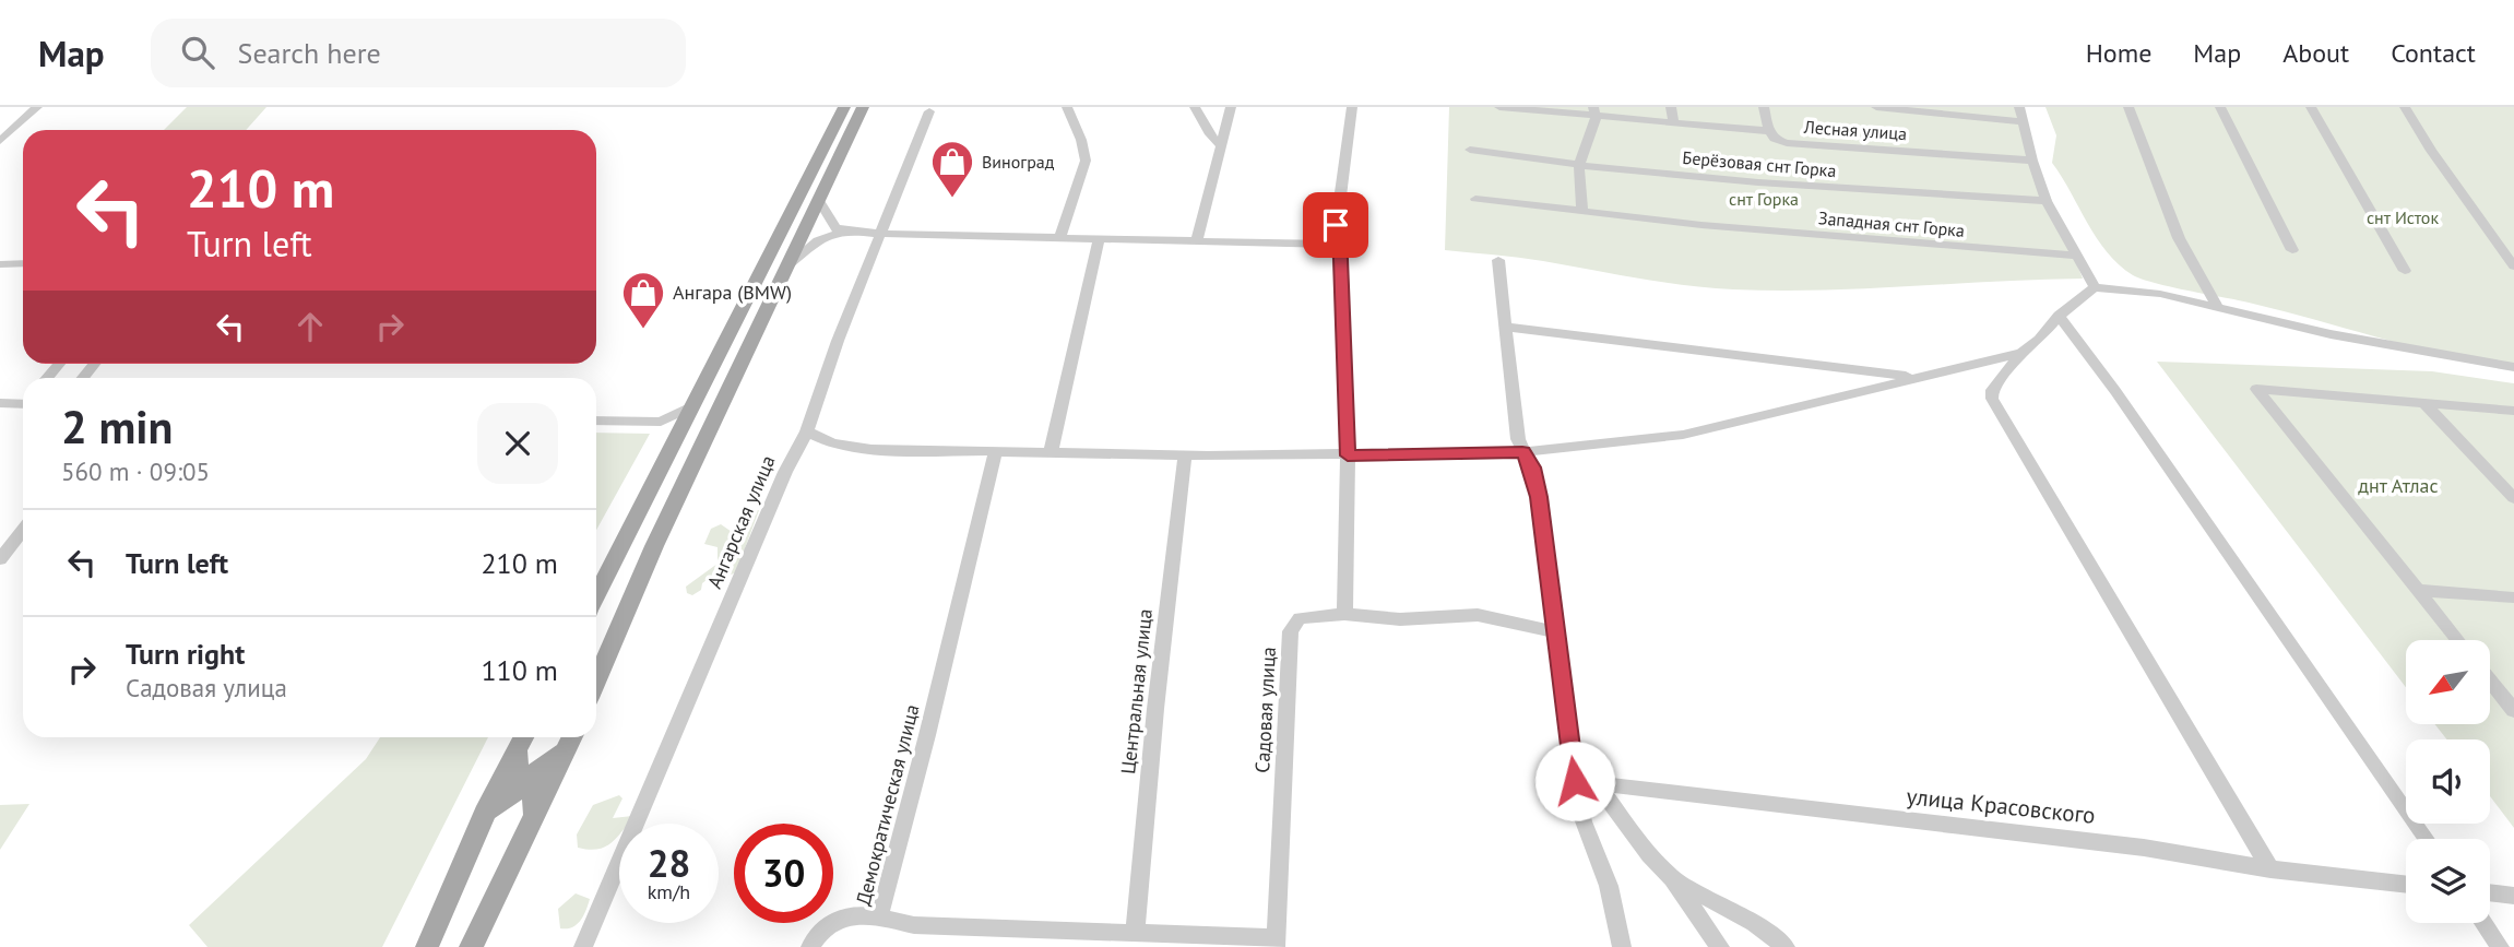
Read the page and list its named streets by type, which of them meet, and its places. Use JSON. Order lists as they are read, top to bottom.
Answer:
{
  "streets": {
    "street": [
      "Лесная улица",
      "Берёзовая снт Горка",
      "Западная снт Горка",
      "Ангарская улица",
      "Центральная улица",
      "Садовая улица",
      "Демократическая улица",
      "улица Красовского"
    ]
  },
  "crossings": [
    ["Центральная улица", "Демократическая улица"],
    ["Садовая улица", "Демократическая улица"]
  ],
  "parks": ["снт Горка", "снт Исток", "днт Атлас"],
  "places": {
    "shop": ["Виноград", "Ангара (BMW)"]
  },
  "north": "bottom left",
  "page": {
    "header": "Map",
    "search": "Search here",
    "nav": [
      "Home",
      "Map",
      "About",
      "Contact"
    ],
    "turn": ["210 m", "Turn left"],
    "heading": ["2 min", "560 m · 09:05"],
    "list": [
      {
        "name": "Turn left",
        "value": "210 m"
      },
      {
        "name": "Turn right",
        "note": "Садовая улица",
        "value": "110 m"
      }
    ],
    "speed": "28 km/h",
    "limit": "30"
  }
}
